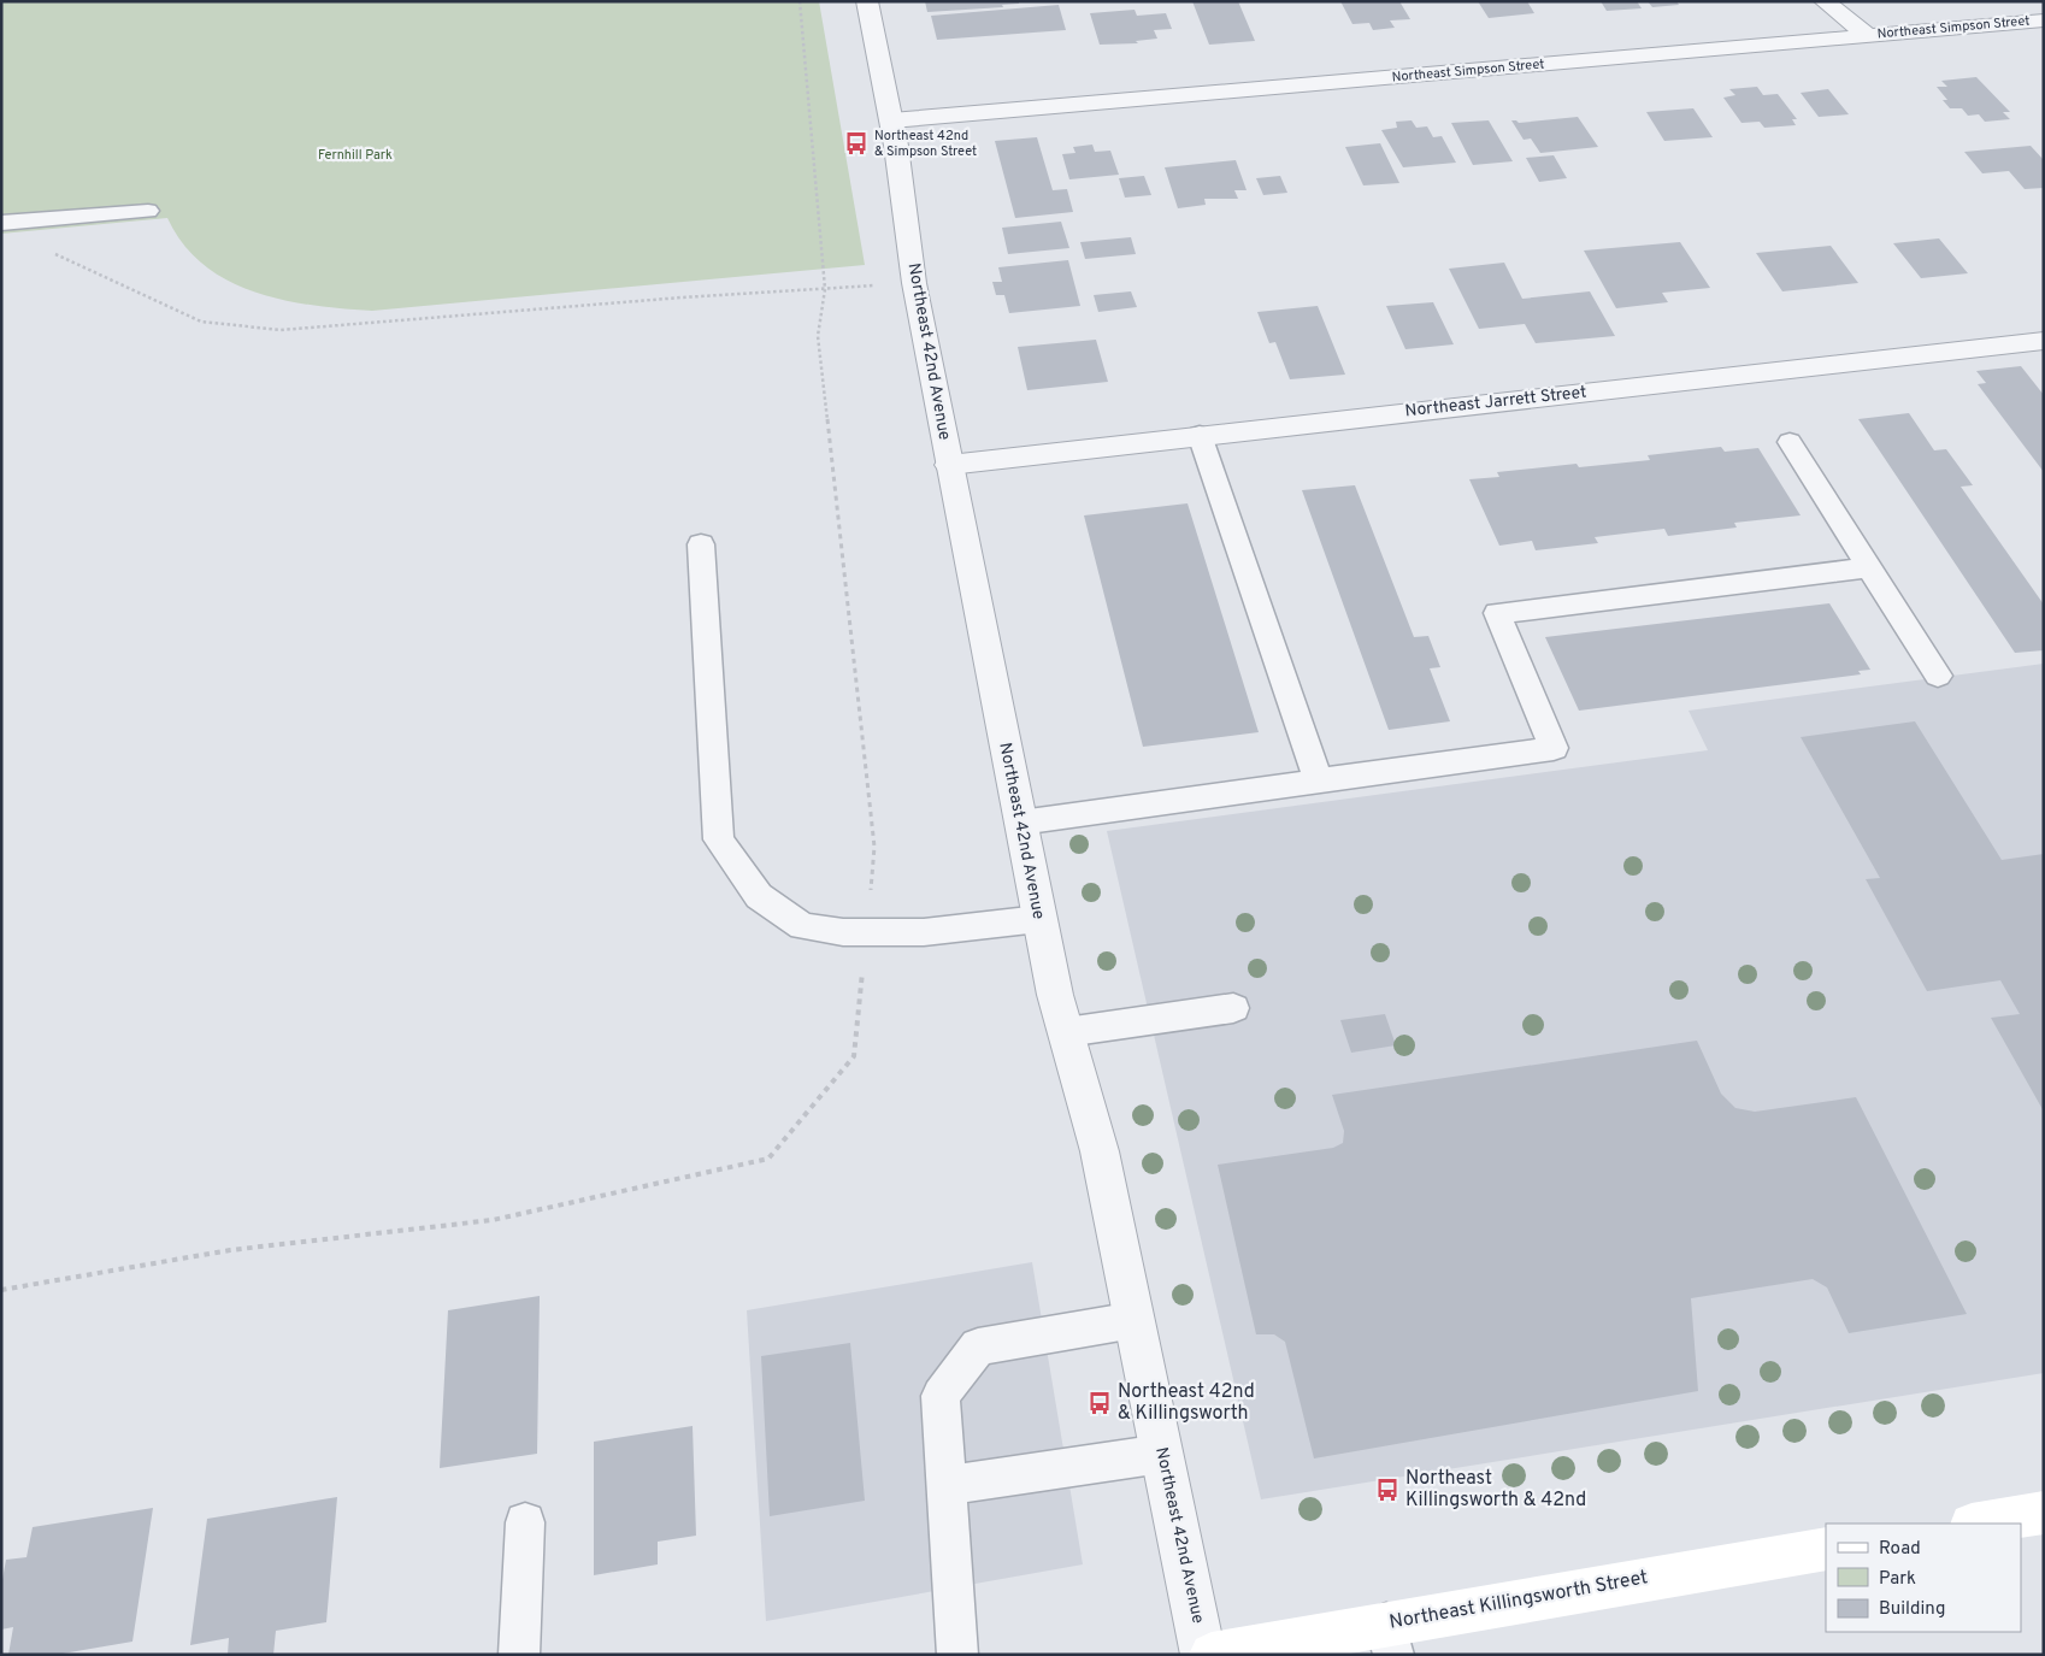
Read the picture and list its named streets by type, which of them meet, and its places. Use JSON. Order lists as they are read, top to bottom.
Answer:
{
  "streets": {
    "main road": ["Northeast Killingsworth Street"],
    "street": ["Northeast Simpson Street", "Northeast 42nd Avenue", "Northeast Jarrett Street"]
  },
  "crossings": [
    ["Northeast Simpson Street", "Northeast 42nd Avenue"],
    ["Northeast 42nd Avenue", "Northeast Jarrett Street"]
  ],
  "parks": ["Fernhill Park"],
  "places": {
    "bus stop": ["Northeast 42nd & Simpson Street", "Northeast 42nd & Killingsworth", "Northeast Killingsworth & 42nd"]
  },
  "legend": ["Road", "Park", "Building"]
}
